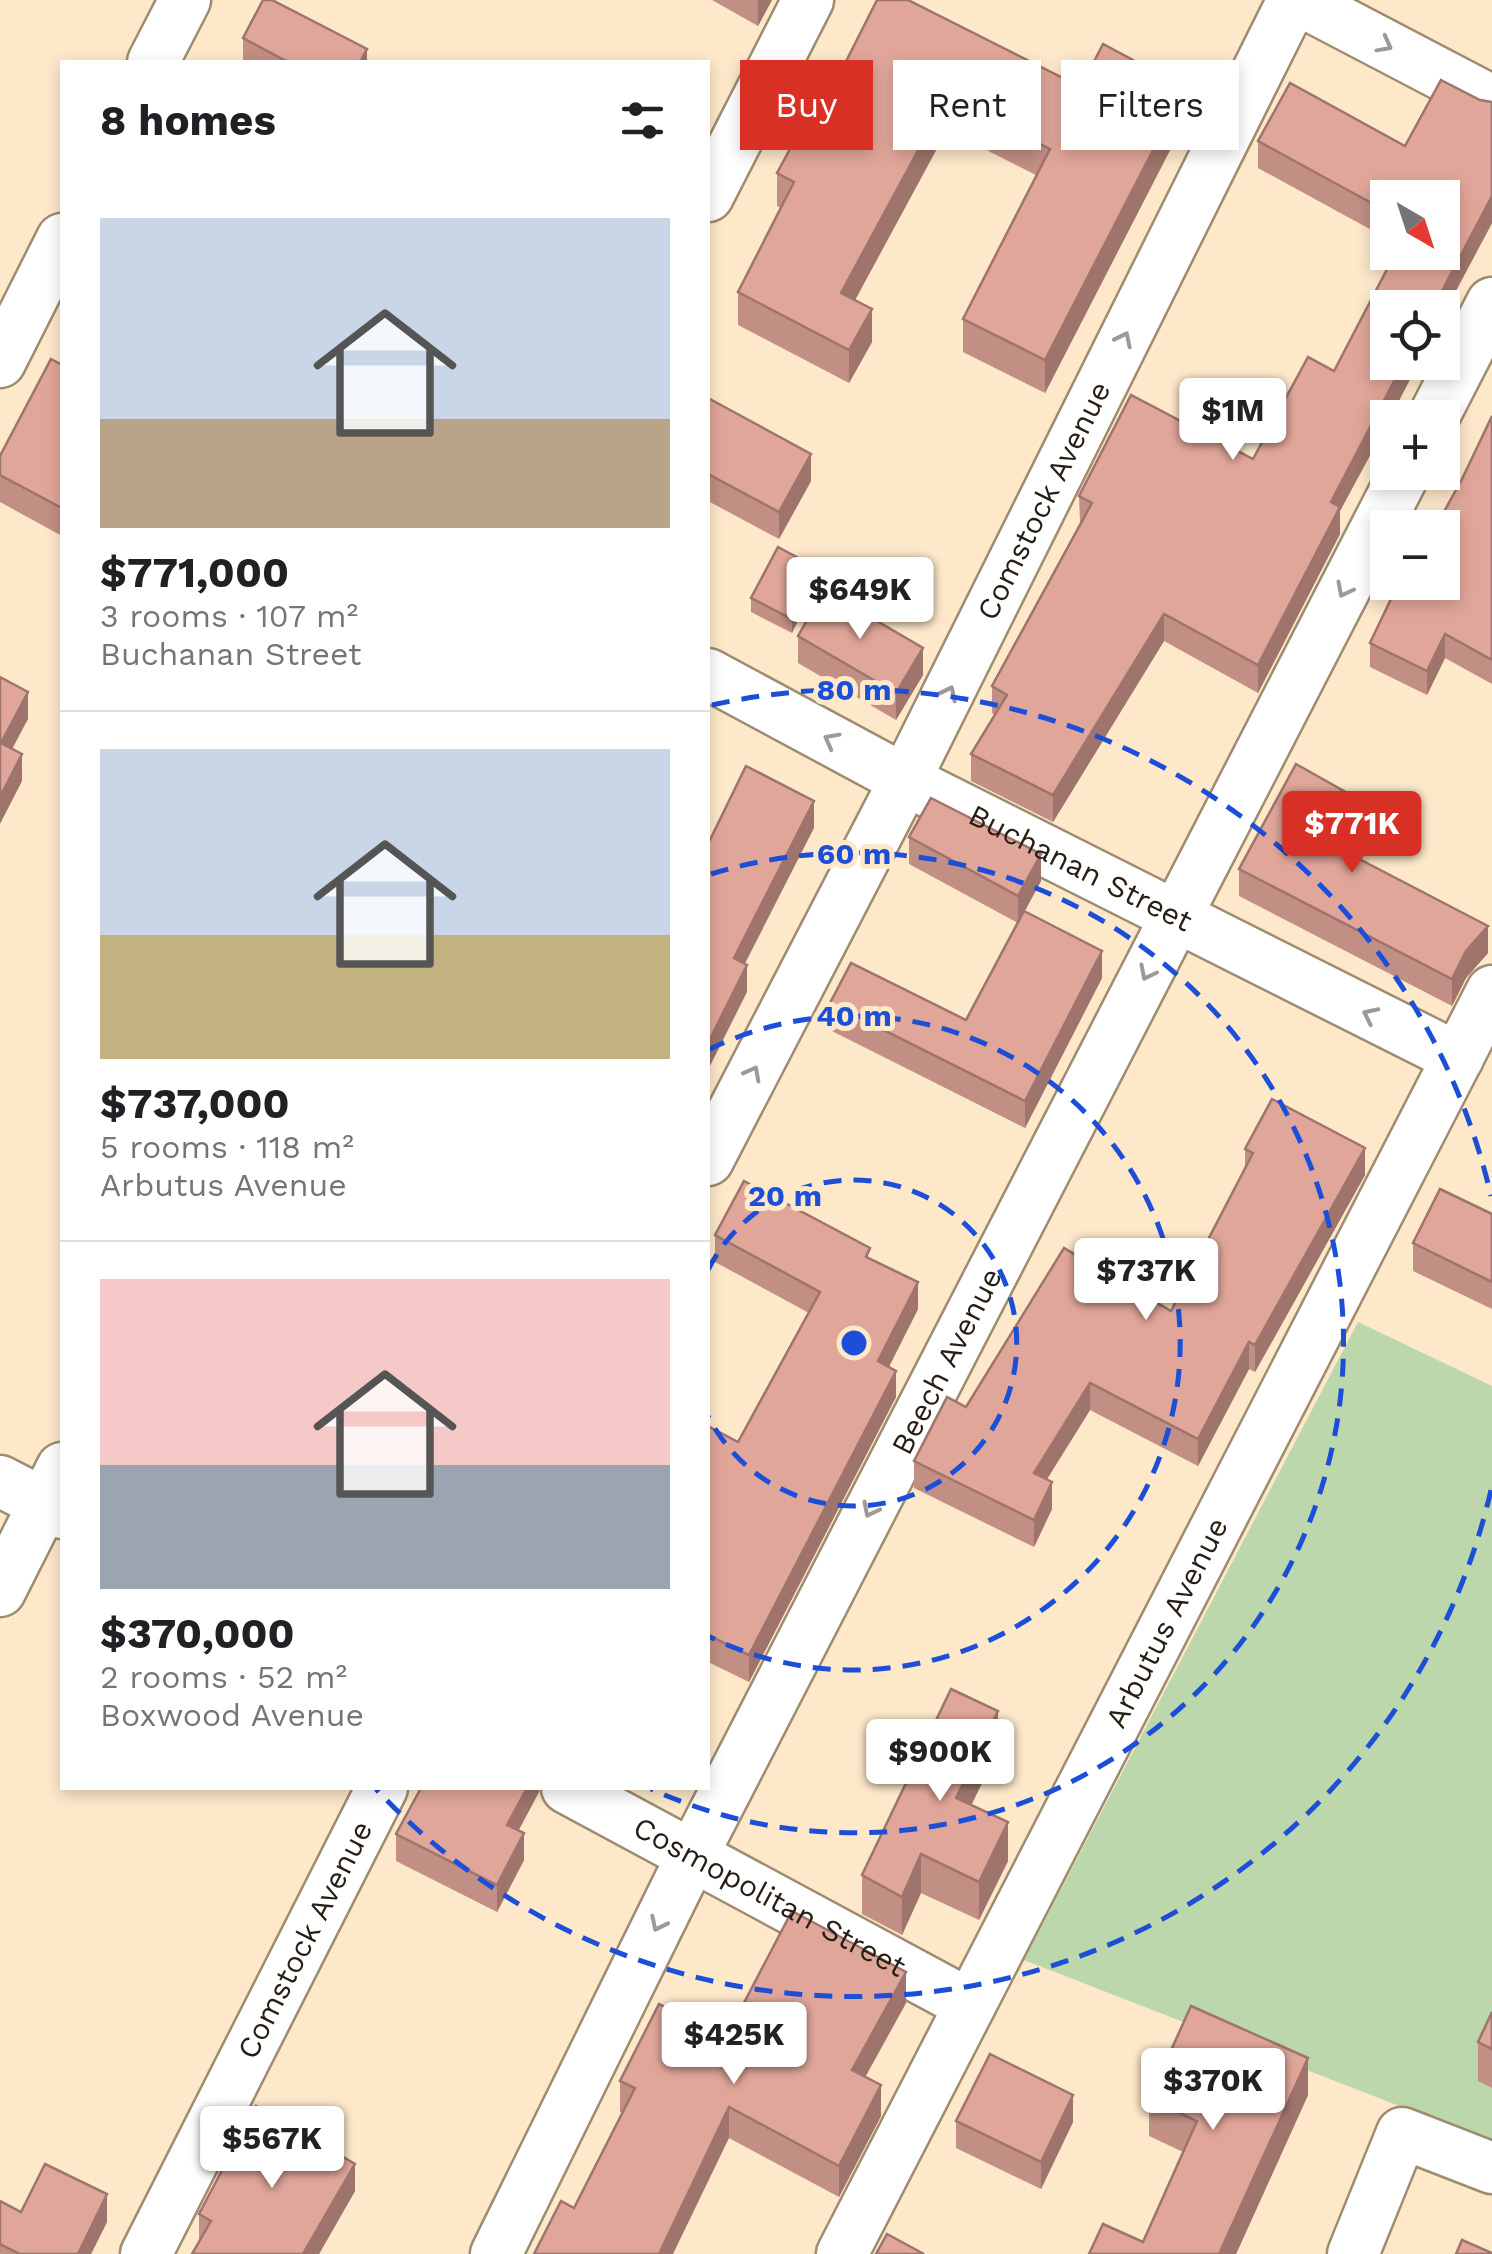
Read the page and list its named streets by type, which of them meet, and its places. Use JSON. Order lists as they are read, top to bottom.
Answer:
{
  "streets": {
    "street": [
      "Comstock Avenue",
      "Buchanan Street",
      "Beech Avenue",
      "Arbutus Avenue",
      "Cosmopolitan Street"
    ]
  },
  "crossings": [
    ["Comstock Avenue", "Buchanan Street"],
    ["Buchanan Street", "Beech Avenue"],
    ["Buchanan Street", "Arbutus Avenue"],
    ["Beech Avenue", "Cosmopolitan Street"],
    ["Arbutus Avenue", "Cosmopolitan Street"]
  ],
  "one_way": ["Comstock Avenue", "Buchanan Street", "Beech Avenue"],
  "north": "bottom right",
  "page": {
    "chip": ["Buy", "Rent", "Filters"],
    "heading": "8 homes",
    "map_buttons": ["+", "−"],
    "list": [
      {
        "name": "$771,000",
        "note": "3 rooms · 107 m² · Buchanan Street"
      },
      {
        "name": "$737,000",
        "note": "5 rooms · 118 m² · Arbutus Avenue"
      },
      {
        "name": "$370,000",
        "note": "2 rooms · 52 m² · Boxwood Avenue"
      }
    ],
    "price": [
      "$1M",
      "$649K",
      "$771K",
      "$737K",
      "$900K",
      "$425K",
      "$370K",
      "$567K"
    ]
  },
  "rings": [
    "80 m",
    "60 m",
    "40 m",
    "20 m"
  ]
}
